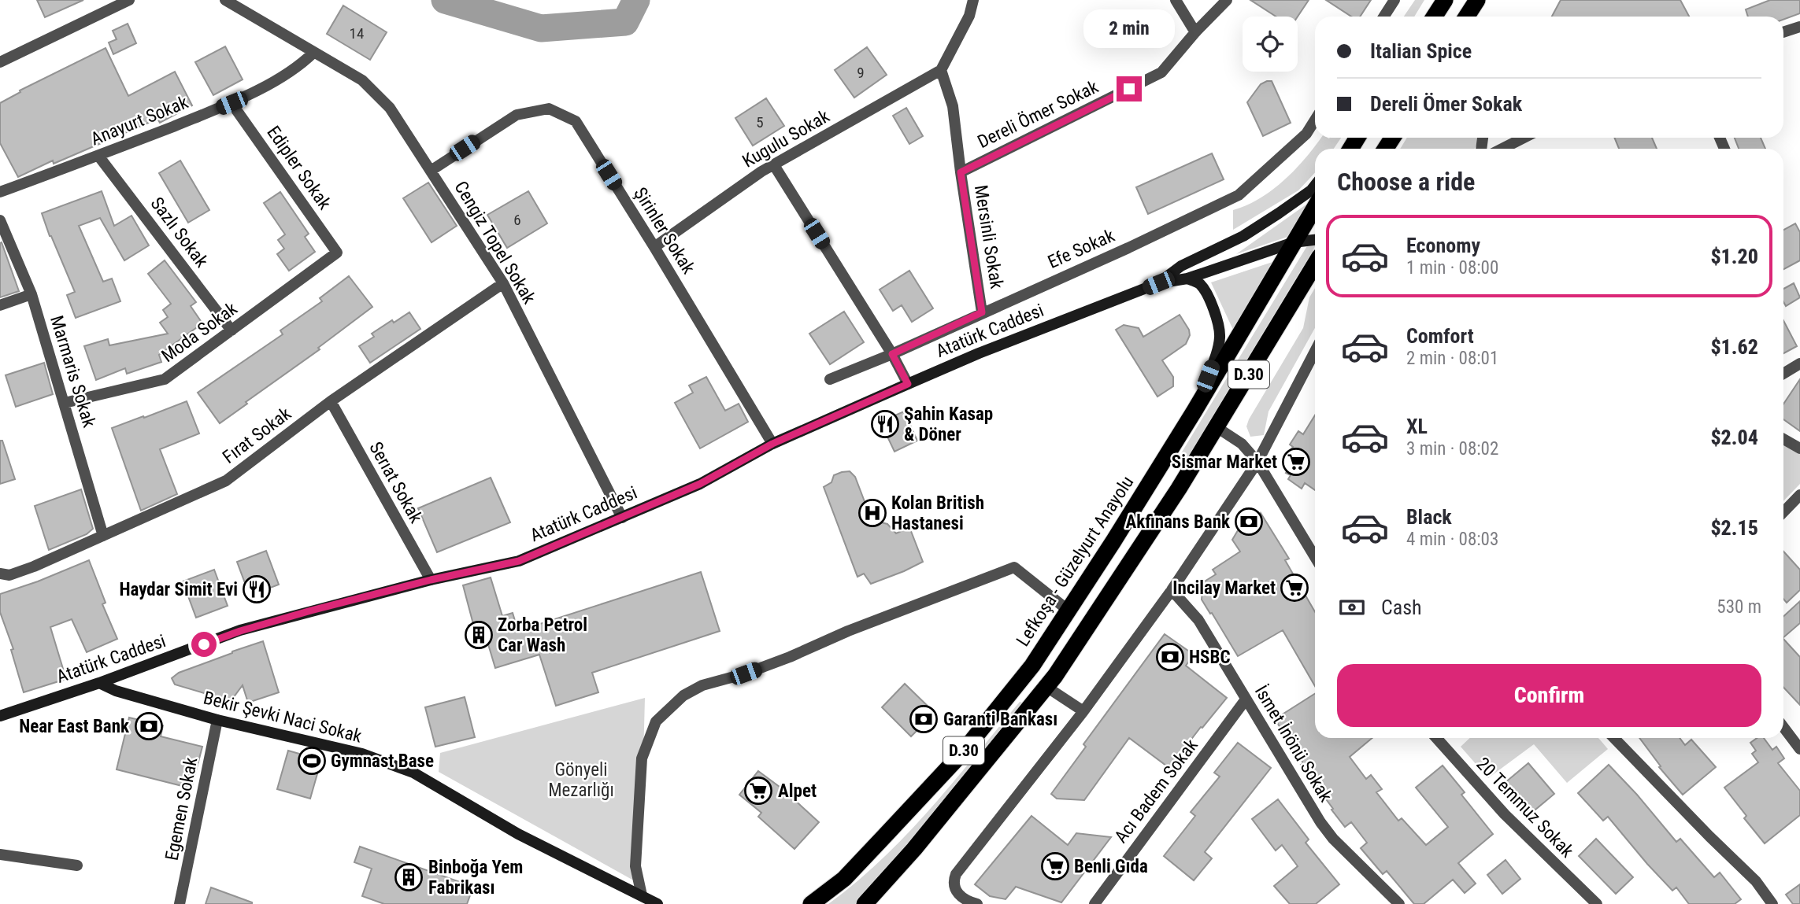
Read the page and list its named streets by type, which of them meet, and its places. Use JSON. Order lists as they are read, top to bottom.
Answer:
{
  "streets": {
    "highway": ["D.30", "Lefkoşa - Güzelyurt Anayolu"],
    "main road": ["Atatürk Caddesi", "Bekir Şevki Naci Sokak"],
    "street": [
      "Dereli Ömer Sokak",
      "Anayurt Sokak",
      "Kugulu Sokak",
      "Edipler Sokak",
      "Şirinler Sokak",
      "Sazlı Sokak",
      "Mersinli Sokak",
      "Cengiz Topel Sokak",
      "Efe Sokak",
      "Moda Sokak",
      "Marmaris Sokak",
      "Fırat Sokak",
      "Serıat Sokak",
      "İsmet İnönü Sokak",
      "Acı Badem Sokak",
      "20 Temmuz Sokak",
      "Egemen Sokak"
    ]
  },
  "crossings": [
    ["Dereli Ömer Sokak", "Mersinli Sokak"],
    ["Anayurt Sokak", "Edipler Sokak"],
    ["Anayurt Sokak", "Sazlı Sokak"],
    ["Anayurt Sokak", "Cengiz Topel Sokak"],
    ["Kugulu Sokak", "Şirinler Sokak"],
    ["Kugulu Sokak", "Mersinli Sokak"],
    ["Edipler Sokak", "Moda Sokak"],
    ["Şirinler Sokak", "Cengiz Topel Sokak"],
    ["Şirinler Sokak", "Atatürk Caddesi"],
    ["Sazlı Sokak", "Moda Sokak"],
    ["Mersinli Sokak", "Efe Sokak"],
    ["Cengiz Topel Sokak", "Atatürk Caddesi"],
    ["Cengiz Topel Sokak", "Fırat Sokak"],
    ["Atatürk Caddesi", "Serıat Sokak"],
    ["Atatürk Caddesi", "Lefkoşa - Güzelyurt Anayolu"],
    ["Atatürk Caddesi", "Bekir Şevki Naci Sokak"],
    ["Moda Sokak", "Marmaris Sokak"],
    ["Marmaris Sokak", "Fırat Sokak"],
    ["Fırat Sokak", "Serıat Sokak"],
    ["Bekir Şevki Naci Sokak", "Egemen Sokak"],
    ["İsmet İnönü Sokak", "Acı Badem Sokak"]
  ],
  "parks": ["Gönyeli Mezarlığı"],
  "places": {
    "restaurant": ["Şahin Kasap & Döner", "Haydar Simit Evi"],
    "supermarket": [
      "Sismar Market",
      "Incilay Market",
      "Alpet",
      "Benli Gıda"
    ],
    "hospital": ["Kolan British Hastanesi"],
    "bank": [
      "Akfinans Bank",
      "HSBC",
      "Garanti Bankası",
      "Near East Bank"
    ],
    "building": ["Zorba Petrol Car Wash", "Binboğa Yem Fabrikası"],
    "sports": ["Gymnast Base"]
  },
  "house_numbers": [
    "14",
    "9",
    "5",
    "6"
  ],
  "page": {
    "bubble": "2 min",
    "banner": ["Italian Spice", "Dereli Ömer Sokak"],
    "heading": "Choose a ride",
    "list": [
      {
        "name": "Economy",
        "note": "1 min · 08:00",
        "value": "$1.20"
      },
      {
        "name": "Comfort",
        "note": "2 min · 08:01",
        "value": "$1.62"
      },
      {
        "name": "XL",
        "note": "3 min · 08:02",
        "value": "$2.04"
      },
      {
        "name": "Black",
        "note": "4 min · 08:03",
        "value": "$2.15"
      }
    ],
    "pay": ["Cash", "530 m"],
    "buttons": "Confirm"
  }
}
